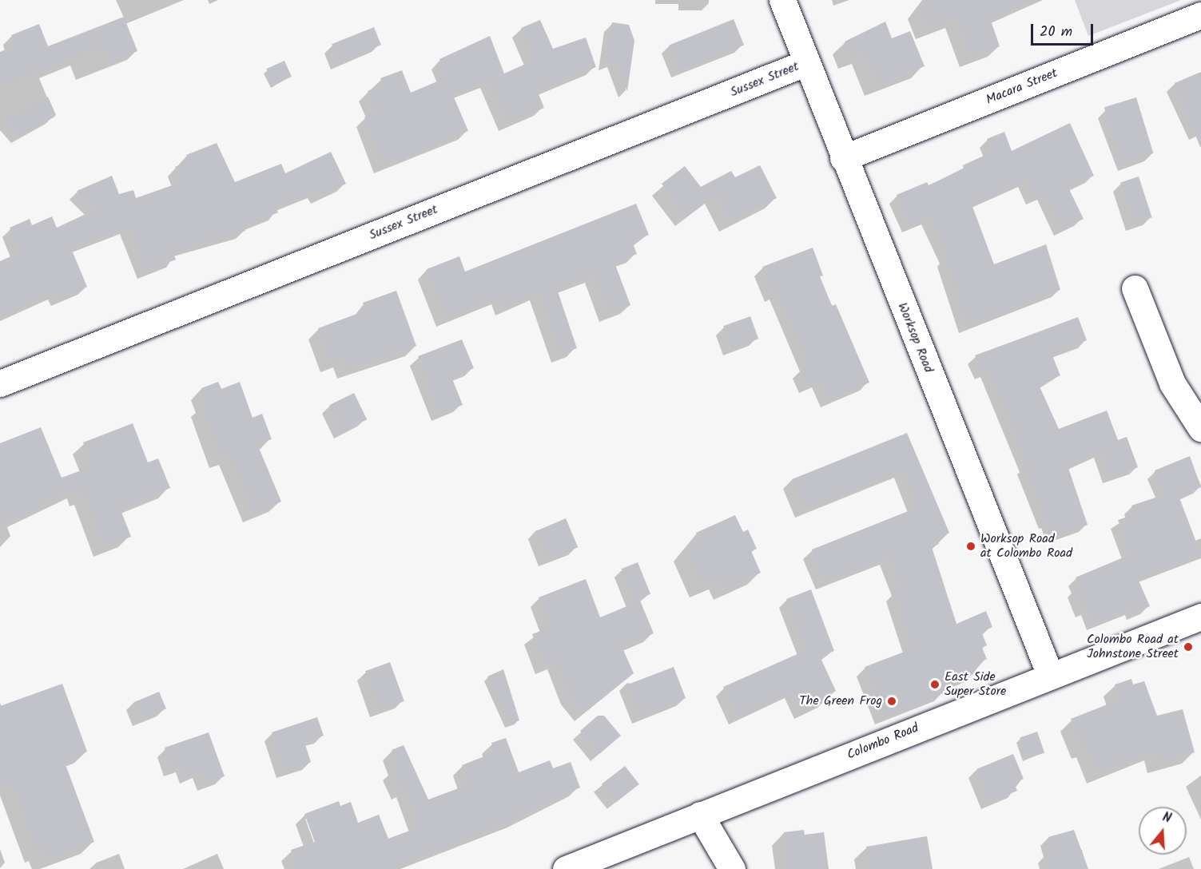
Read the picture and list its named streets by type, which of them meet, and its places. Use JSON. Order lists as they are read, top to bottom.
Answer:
{
  "streets": {
    "street": [
      "Sussex Street",
      "Macara Street",
      "Worksop Road",
      "Colombo Road"
    ]
  },
  "crossings": [
    ["Sussex Street", "Worksop Road"],
    ["Macara Street", "Worksop Road"],
    ["Worksop Road", "Colombo Road"]
  ],
  "places": [
    "Worksop Road at Colombo Road",
    "Colombo Road at Johnstone Street",
    "East Side Super Store",
    "The Green Frog"
  ],
  "scale_bar": "20 m",
  "north": "top"
}
